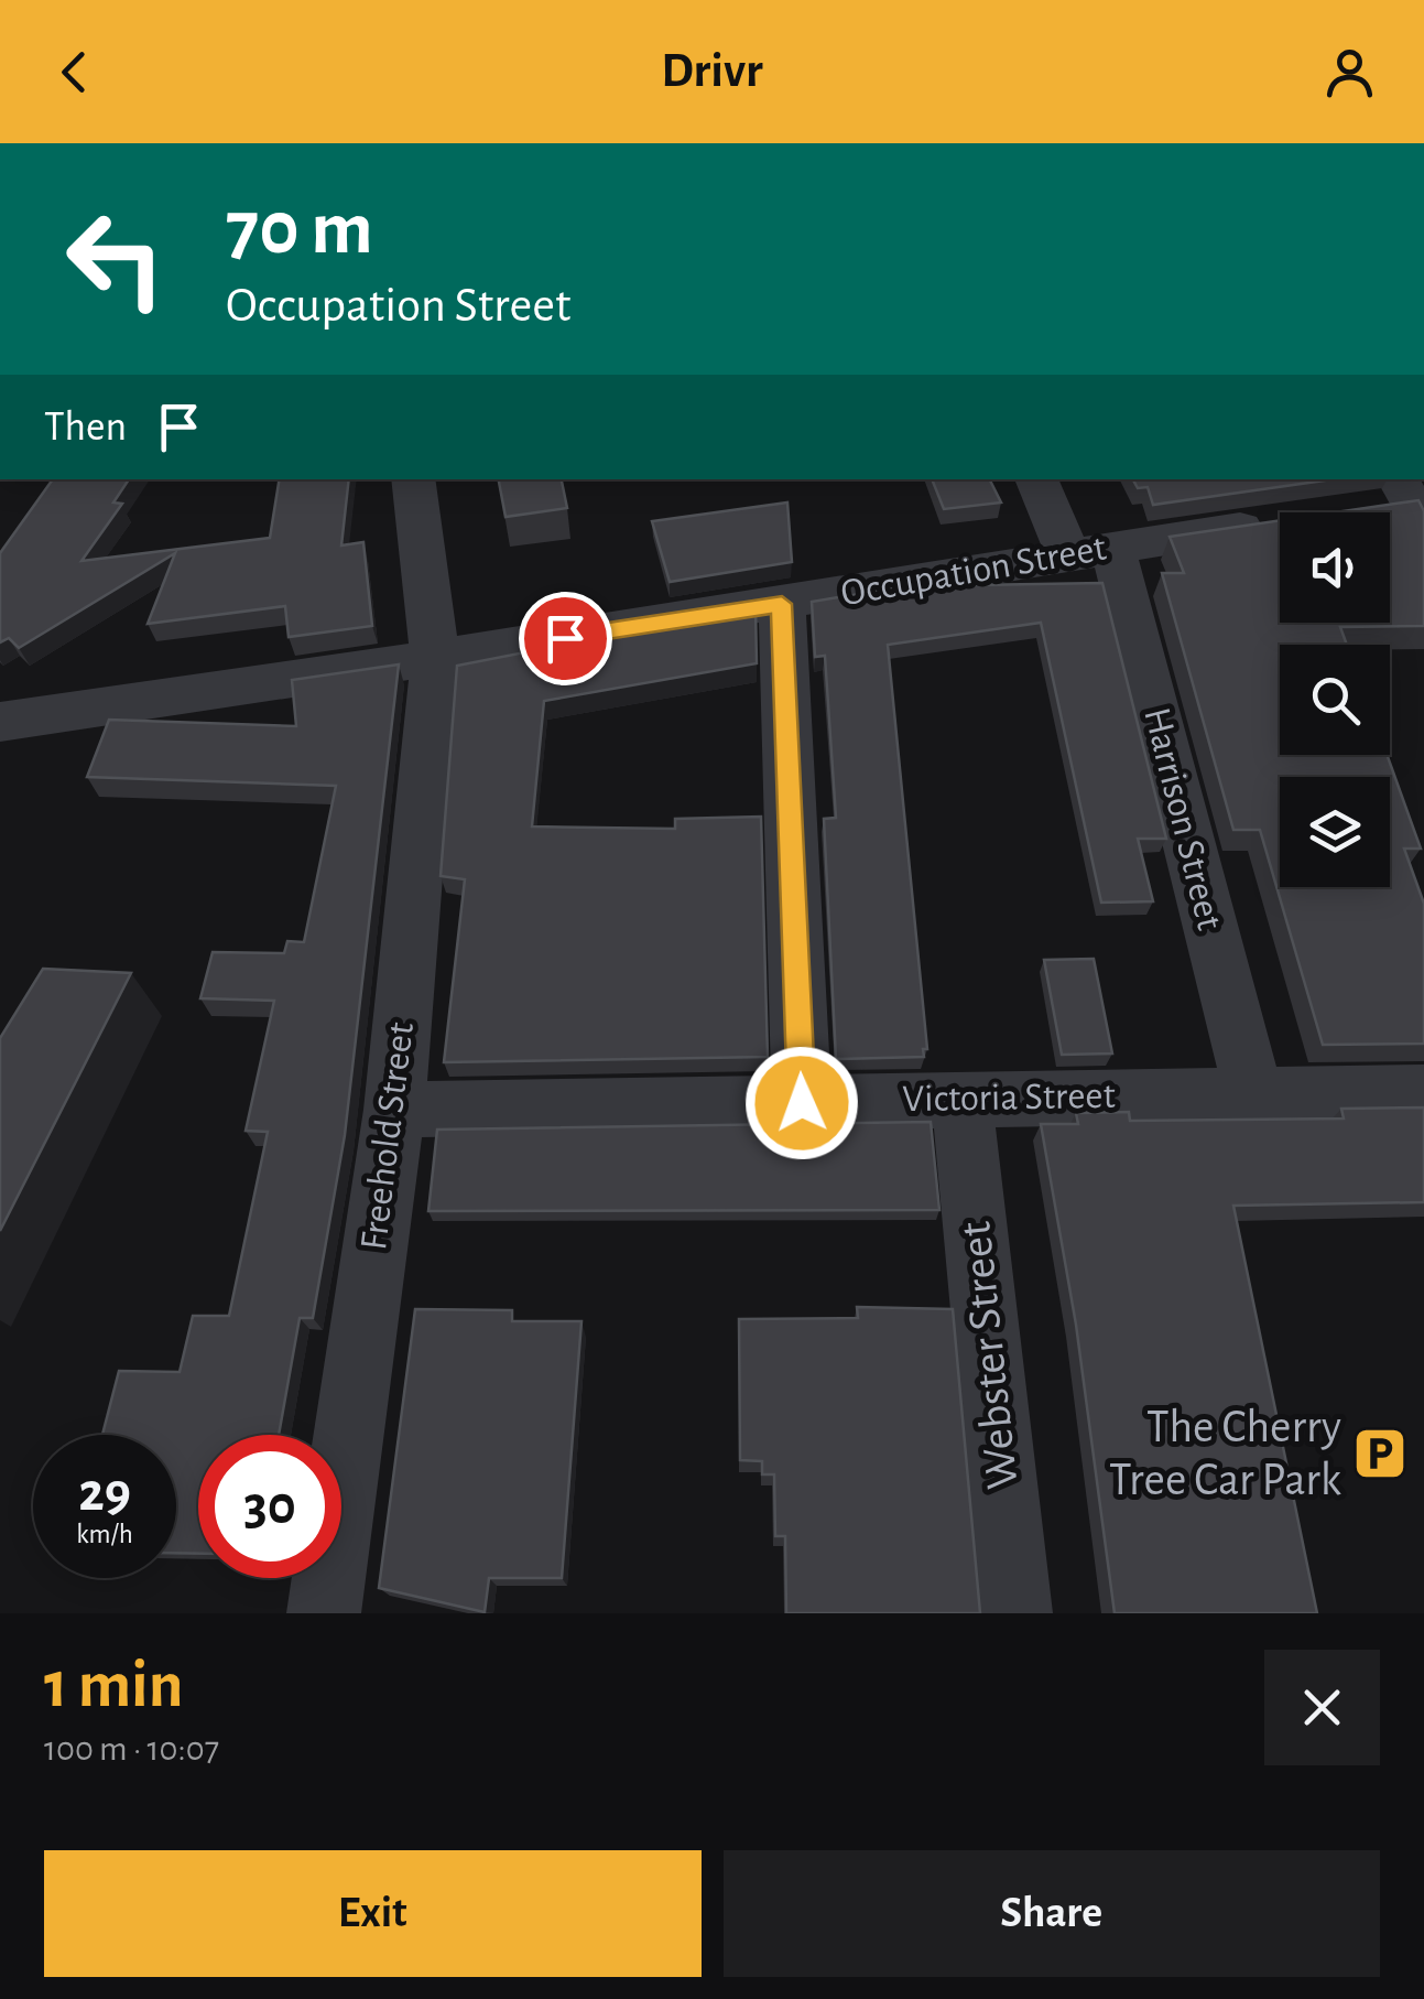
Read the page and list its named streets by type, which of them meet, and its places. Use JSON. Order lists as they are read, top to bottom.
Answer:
{
  "streets": {
    "street": [
      "Occupation Street",
      "Harrison Street",
      "Victoria Street",
      "Freehold Street",
      "Webster Street"
    ]
  },
  "crossings": [
    ["Occupation Street", "Harrison Street"],
    ["Occupation Street", "Freehold Street"],
    ["Harrison Street", "Victoria Street"],
    ["Victoria Street", "Freehold Street"],
    ["Victoria Street", "Webster Street"]
  ],
  "places": {
    "parking": ["The Cherry Tree Car Park"]
  },
  "page": {
    "header": "Drivr",
    "turn": ["70 m", "Occupation Street"],
    "then": "Then",
    "speed": "29 km/h",
    "limit": "30",
    "heading": ["1 min", "100 m · 10:07"],
    "buttons": ["Exit", "Share"]
  }
}
